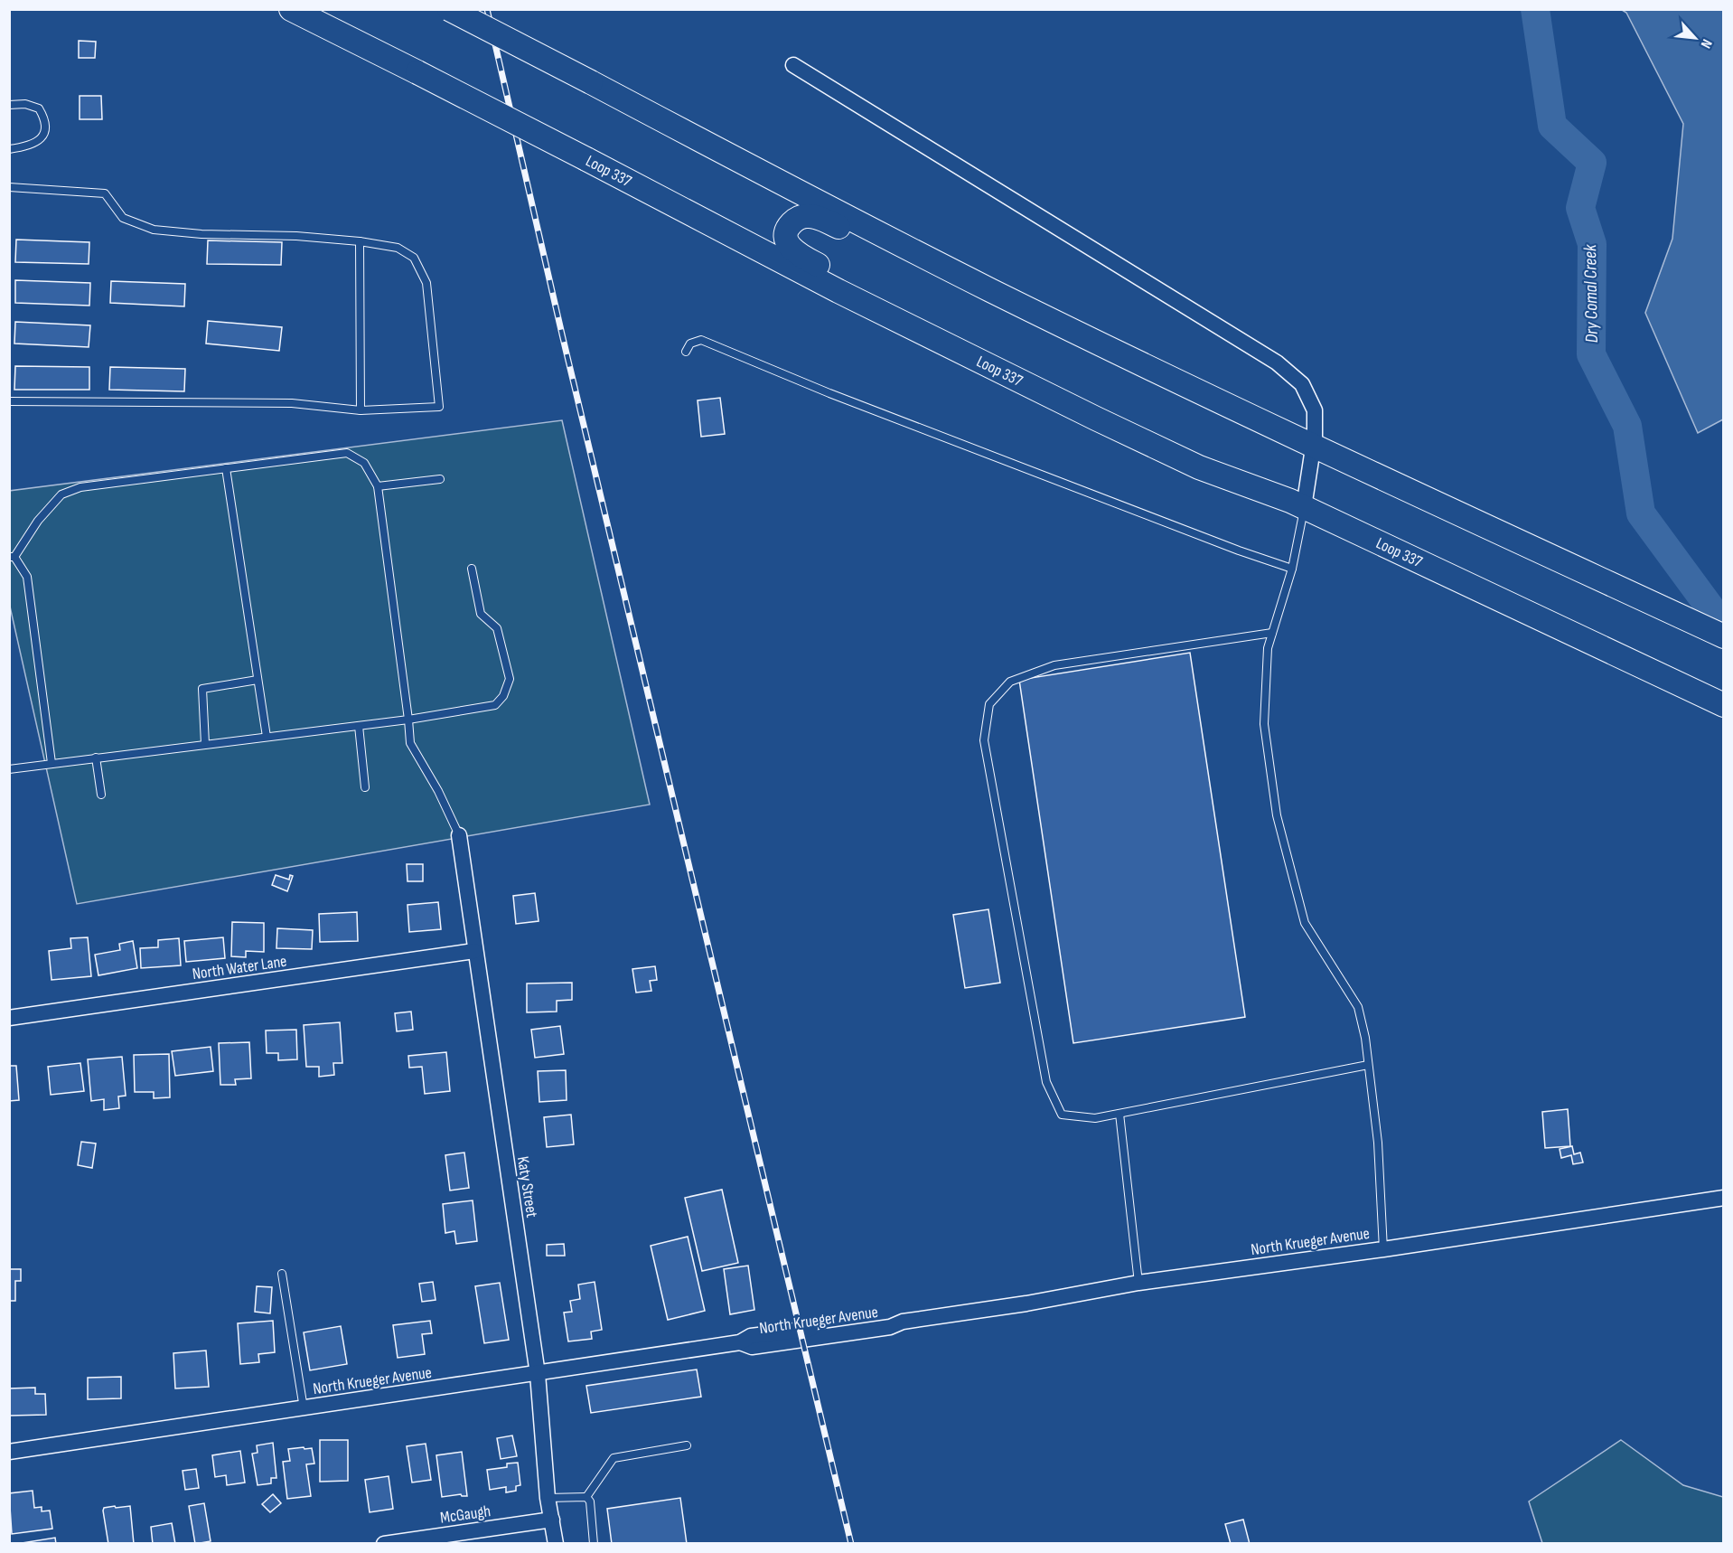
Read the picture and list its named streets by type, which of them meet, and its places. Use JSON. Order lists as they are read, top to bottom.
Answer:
{
  "streets": {
    "main road": ["Loop 337"],
    "street": [
      "North Water Lane",
      "Katy Street",
      "North Krueger Avenue",
      "McGaugh"
    ]
  },
  "crossings": [
    ["North Water Lane", "Katy Street"],
    ["Katy Street", "North Krueger Avenue"],
    ["Katy Street", "McGaugh"]
  ],
  "water": ["Dry Comal Creek"],
  "north": "bottom right"
}
